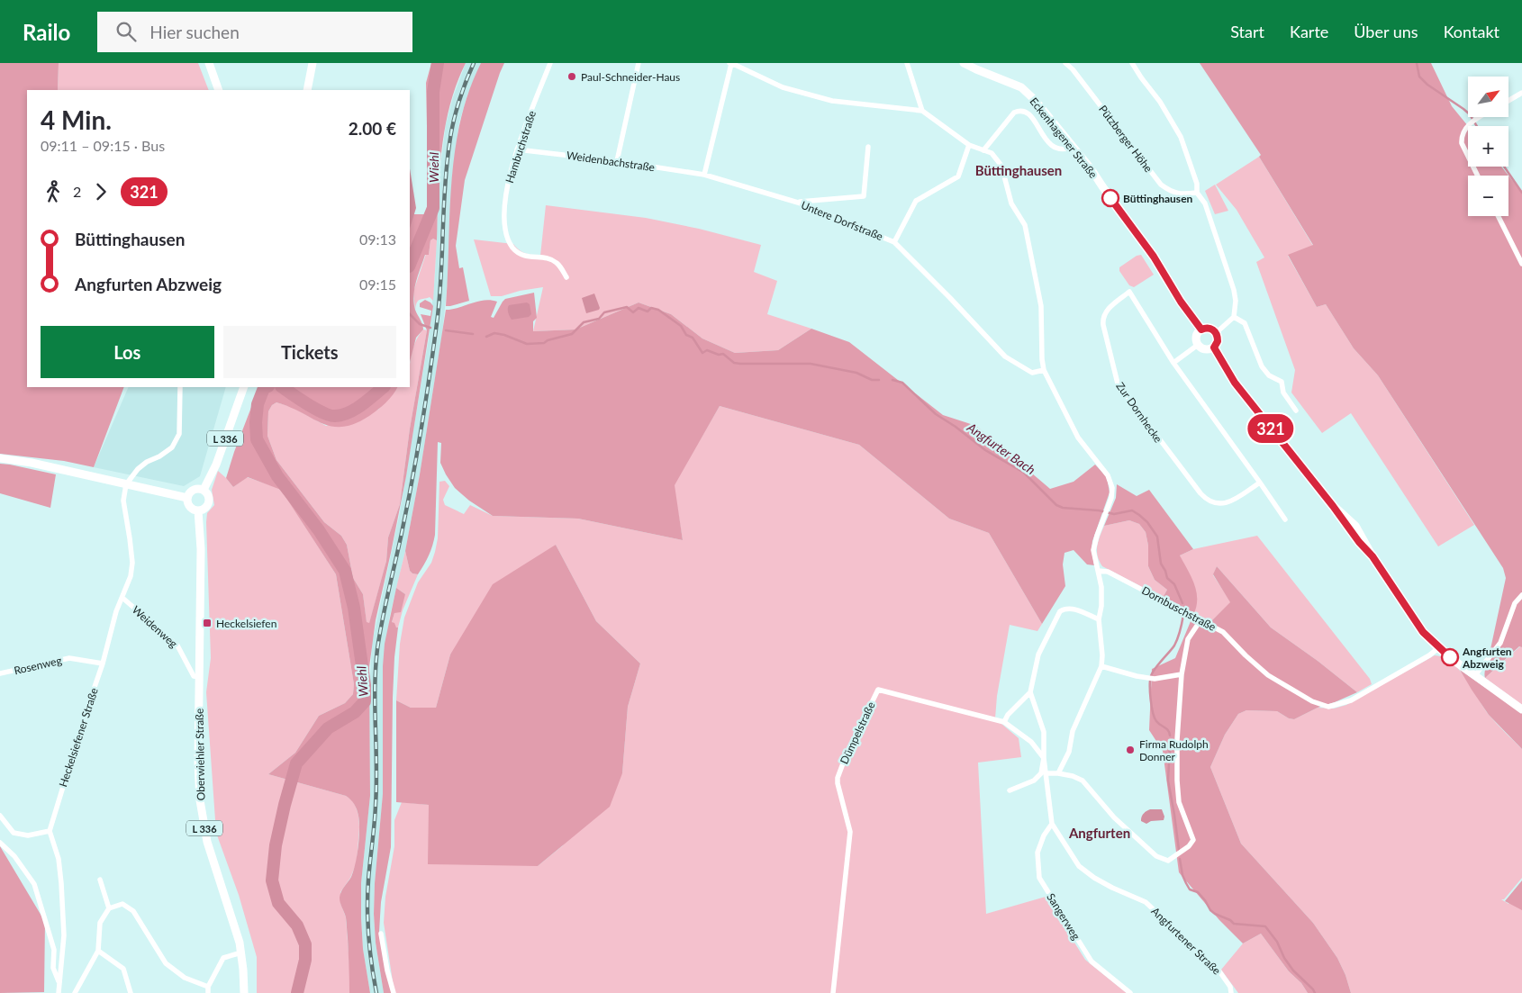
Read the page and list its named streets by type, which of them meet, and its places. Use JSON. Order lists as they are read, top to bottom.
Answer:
{
  "streets": {
    "main road": ["Eckenhagener Straße", "L 336", "Oberwiehler Straße"],
    "street": [
      "Pützberger Höhe",
      "Hambuchstraße",
      "Weidenbachstraße",
      "Untere Dorfstraße",
      "Zur Dornhecke",
      "Dornbuschstraße",
      "Weidenweg",
      "Rosenweg",
      "Dümpelstraße",
      "Heckelsiefener Straße",
      "Sangerweg",
      "Angfurtener Straße"
    ]
  },
  "crossings": [
    ["Hambuchstraße", "Weidenbachstraße"],
    ["Weidenbachstraße", "Untere Dorfstraße"],
    ["L 336", "Oberwiehler Straße"],
    ["Weidenweg", "Heckelsiefener Straße"],
    ["Weidenweg", "Oberwiehler Straße"],
    ["Rosenweg", "Heckelsiefener Straße"],
    ["Dümpelstraße", "Angfurtener Straße"],
    ["Sangerweg", "Angfurtener Straße"]
  ],
  "districts": ["Büttinghausen", "Angfurten"],
  "water": ["Wiehl", "Angfurter Bach"],
  "places": {
    "other": [
      "Paul-Schneider-Haus",
      "Büttinghausen",
      "Angfurten Abzweig",
      "Firma Rudolph Donner"
    ],
    "transit": ["Heckelsiefen"]
  },
  "lines": ["bus line 321"],
  "north": "top right",
  "page": {
    "header": "Railo",
    "search": "Hier suchen",
    "nav": [
      "Start",
      "Karte",
      "Über uns",
      "Kontakt"
    ],
    "on_map": "321",
    "map_buttons": ["+", "−"],
    "heading": ["4 Min.", "09:11 – 09:15 · Bus", "2.00 €"],
    "legs": ["2", "321"],
    "list": [
      {
        "name": "Büttinghausen",
        "value": "09:13"
      },
      {
        "name": "Angfurten Abzweig",
        "value": "09:15"
      }
    ],
    "buttons": ["Los", "Tickets"]
  }
}
